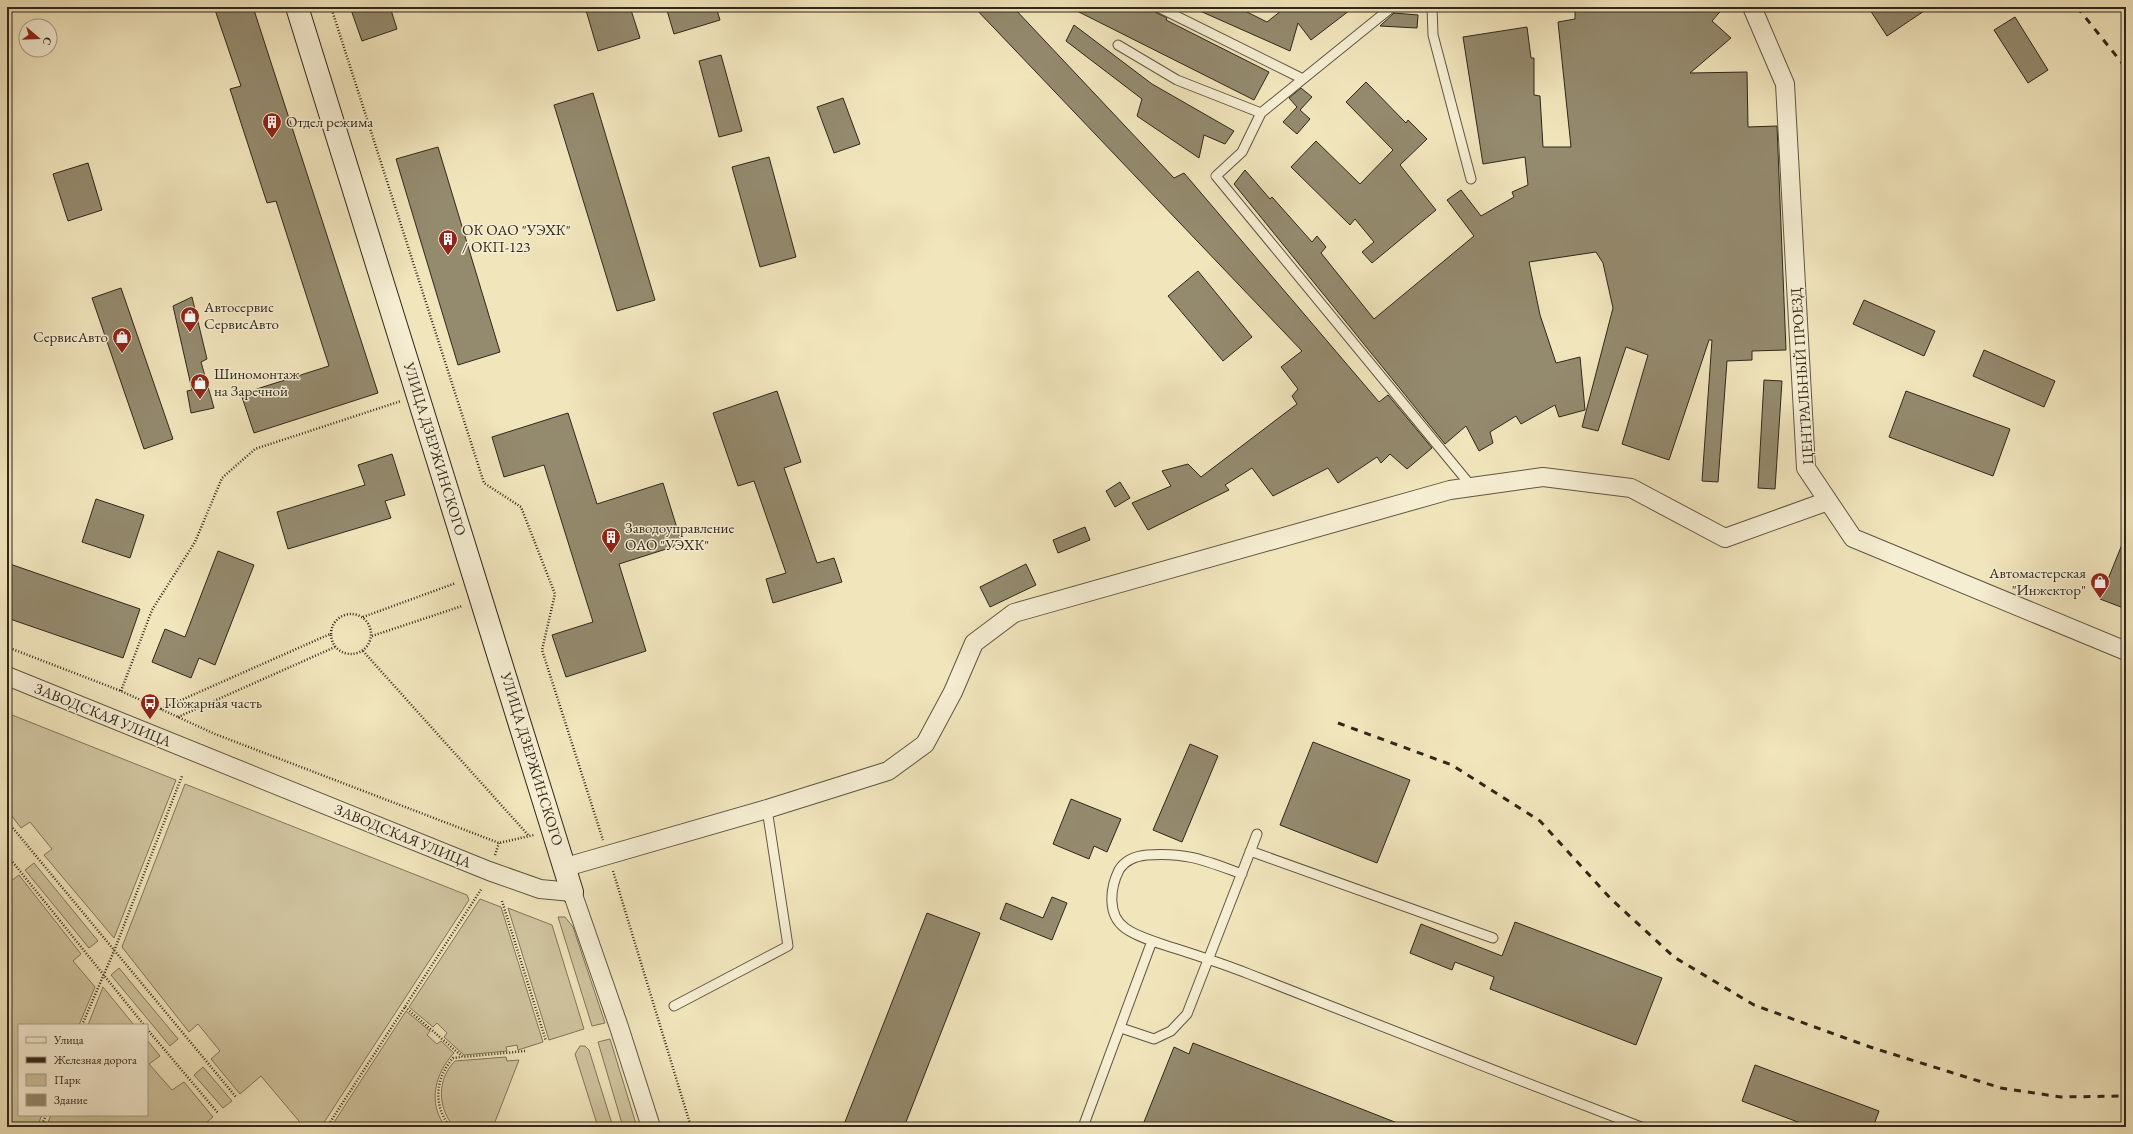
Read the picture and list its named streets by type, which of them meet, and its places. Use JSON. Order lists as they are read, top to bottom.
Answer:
{
  "streets": {
    "street": ["ЦЕНТРАЛЬНЫЙ ПРОЕЗД", "УЛИЦА ДЗЕРЖИНСКОГО", "ЗАВОДСКАЯ УЛИЦА"]
  },
  "crossings": [
    ["УЛИЦА ДЗЕРЖИНСКОГО", "ЗАВОДСКАЯ УЛИЦА"]
  ],
  "places": {
    "building": ["Отдел режима", "ОК ОАО \"УЭХК\" / ОКП-123", "Заводоуправление ОАО \"УЭХК\""],
    "shop": [
      "Автосервис СервисАвто",
      "СервисАвто",
      "Шиномонтаж на Заречной",
      "Автомастерская \"Инжектор\""
    ],
    "bus stop": ["Пожарная часть"]
  },
  "legend": [
    "Улица",
    "Железная дорога",
    "Парк",
    "Здание"
  ],
  "north": "right"
}
